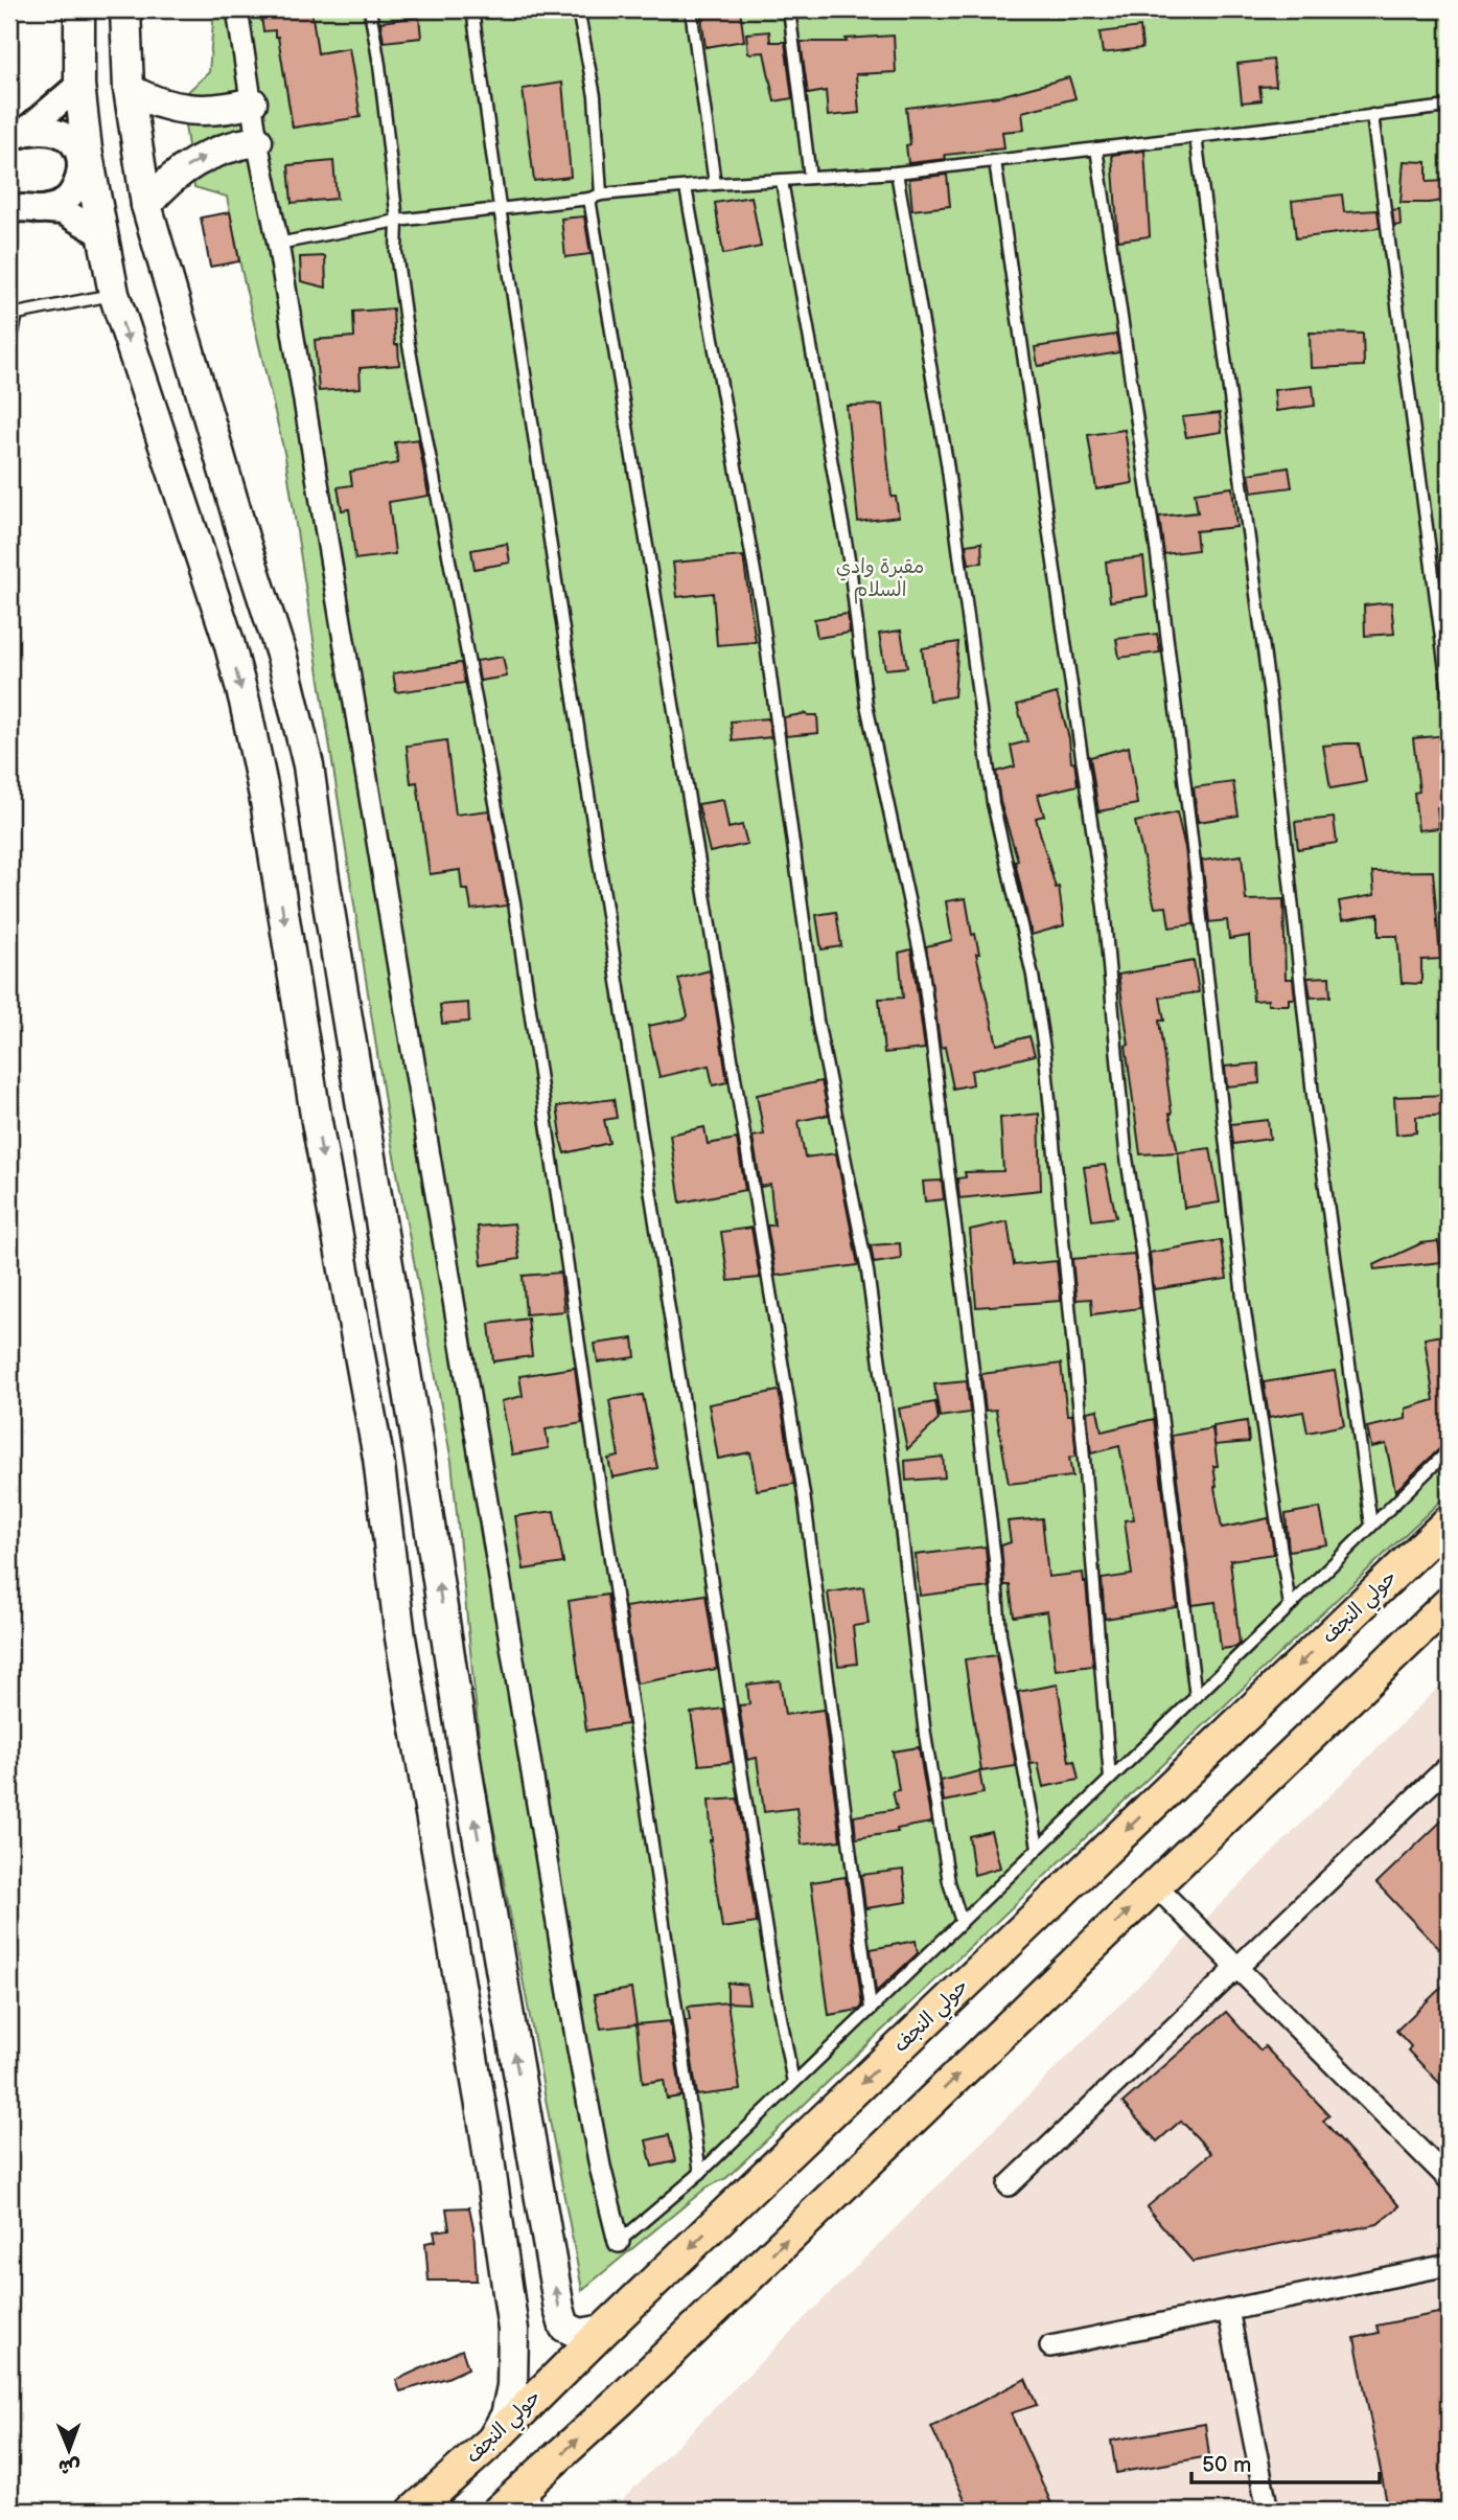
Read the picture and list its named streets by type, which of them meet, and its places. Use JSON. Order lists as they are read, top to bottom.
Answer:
{
  "streets": {
    "main road": ["حولي النجف"]
  },
  "parks": ["مقبرة وادي السلام"],
  "scale_bar": "50 m",
  "north": "bottom"
}
